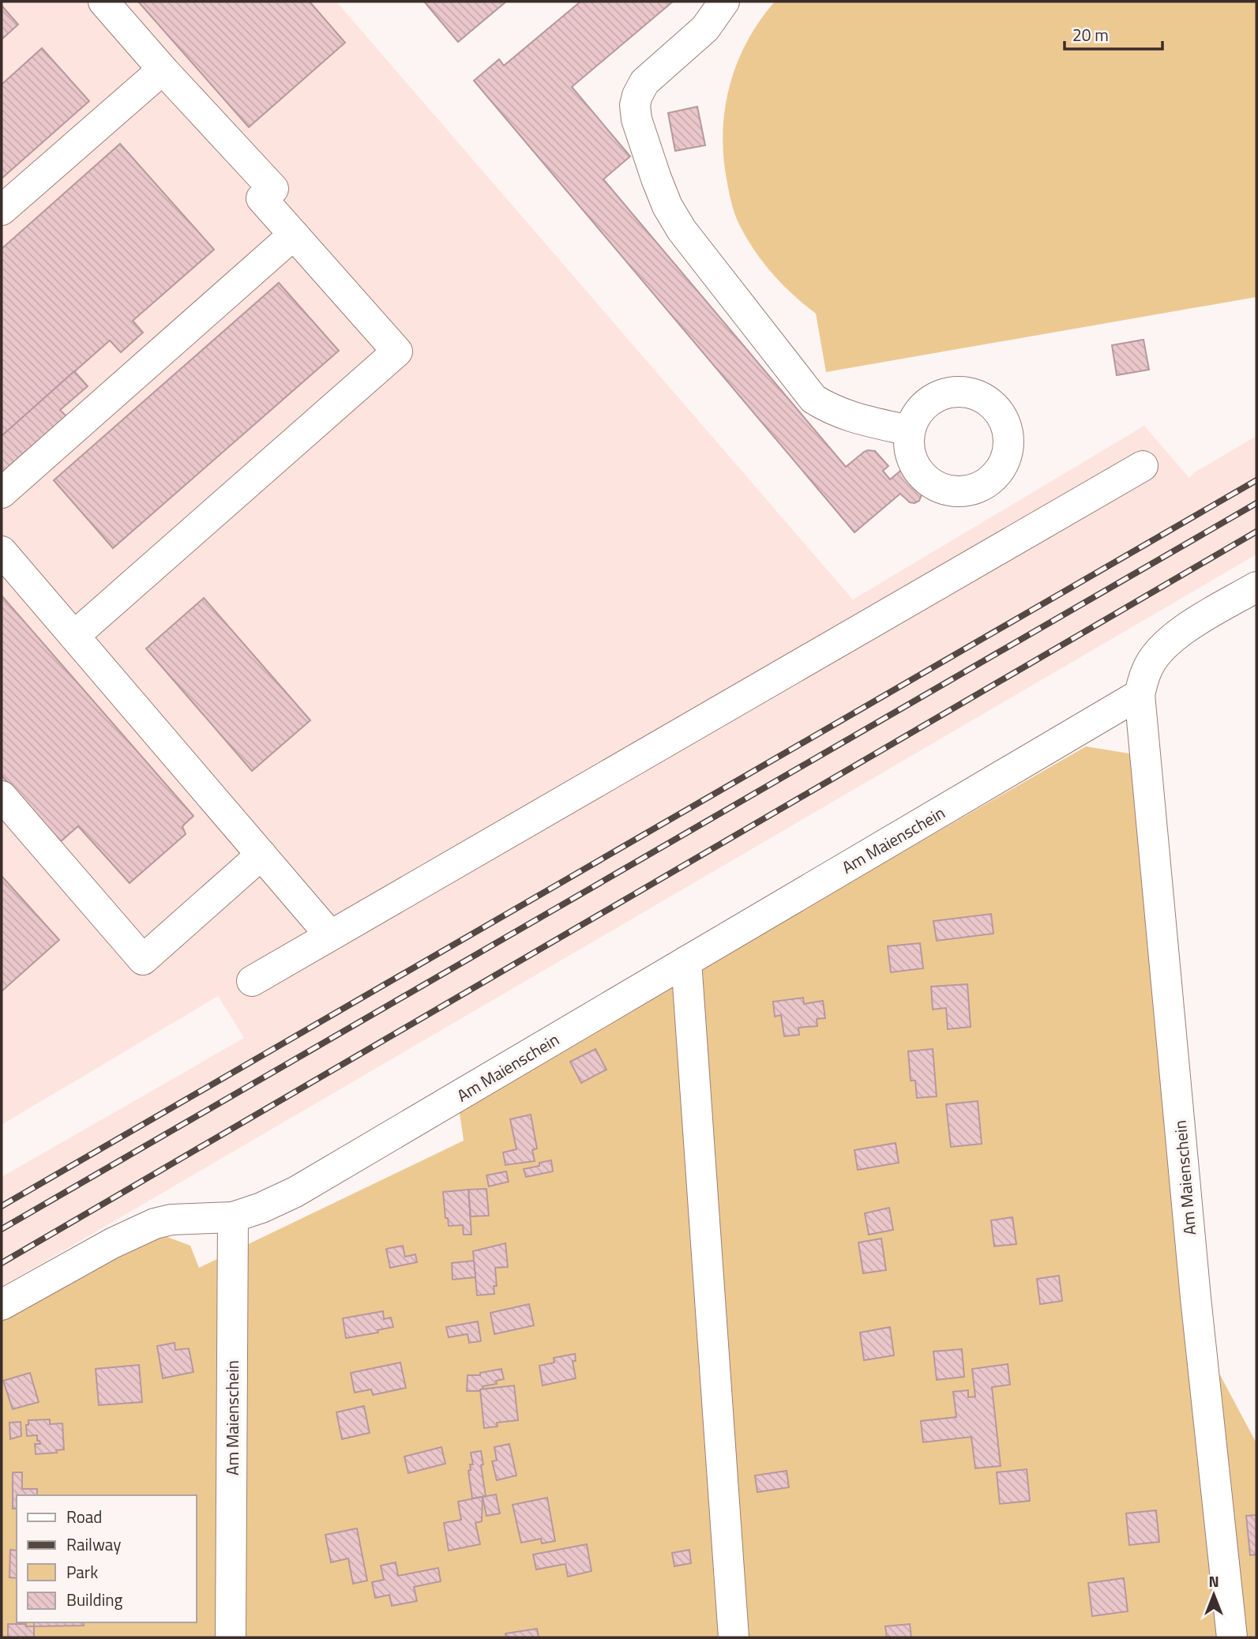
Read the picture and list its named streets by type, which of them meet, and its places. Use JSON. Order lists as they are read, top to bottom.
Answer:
{
  "streets": {
    "street": ["Am Maienschein"]
  },
  "legend": [
    "Road",
    "Railway",
    "Park",
    "Building"
  ],
  "scale_bar": "20 m",
  "north": "top"
}
